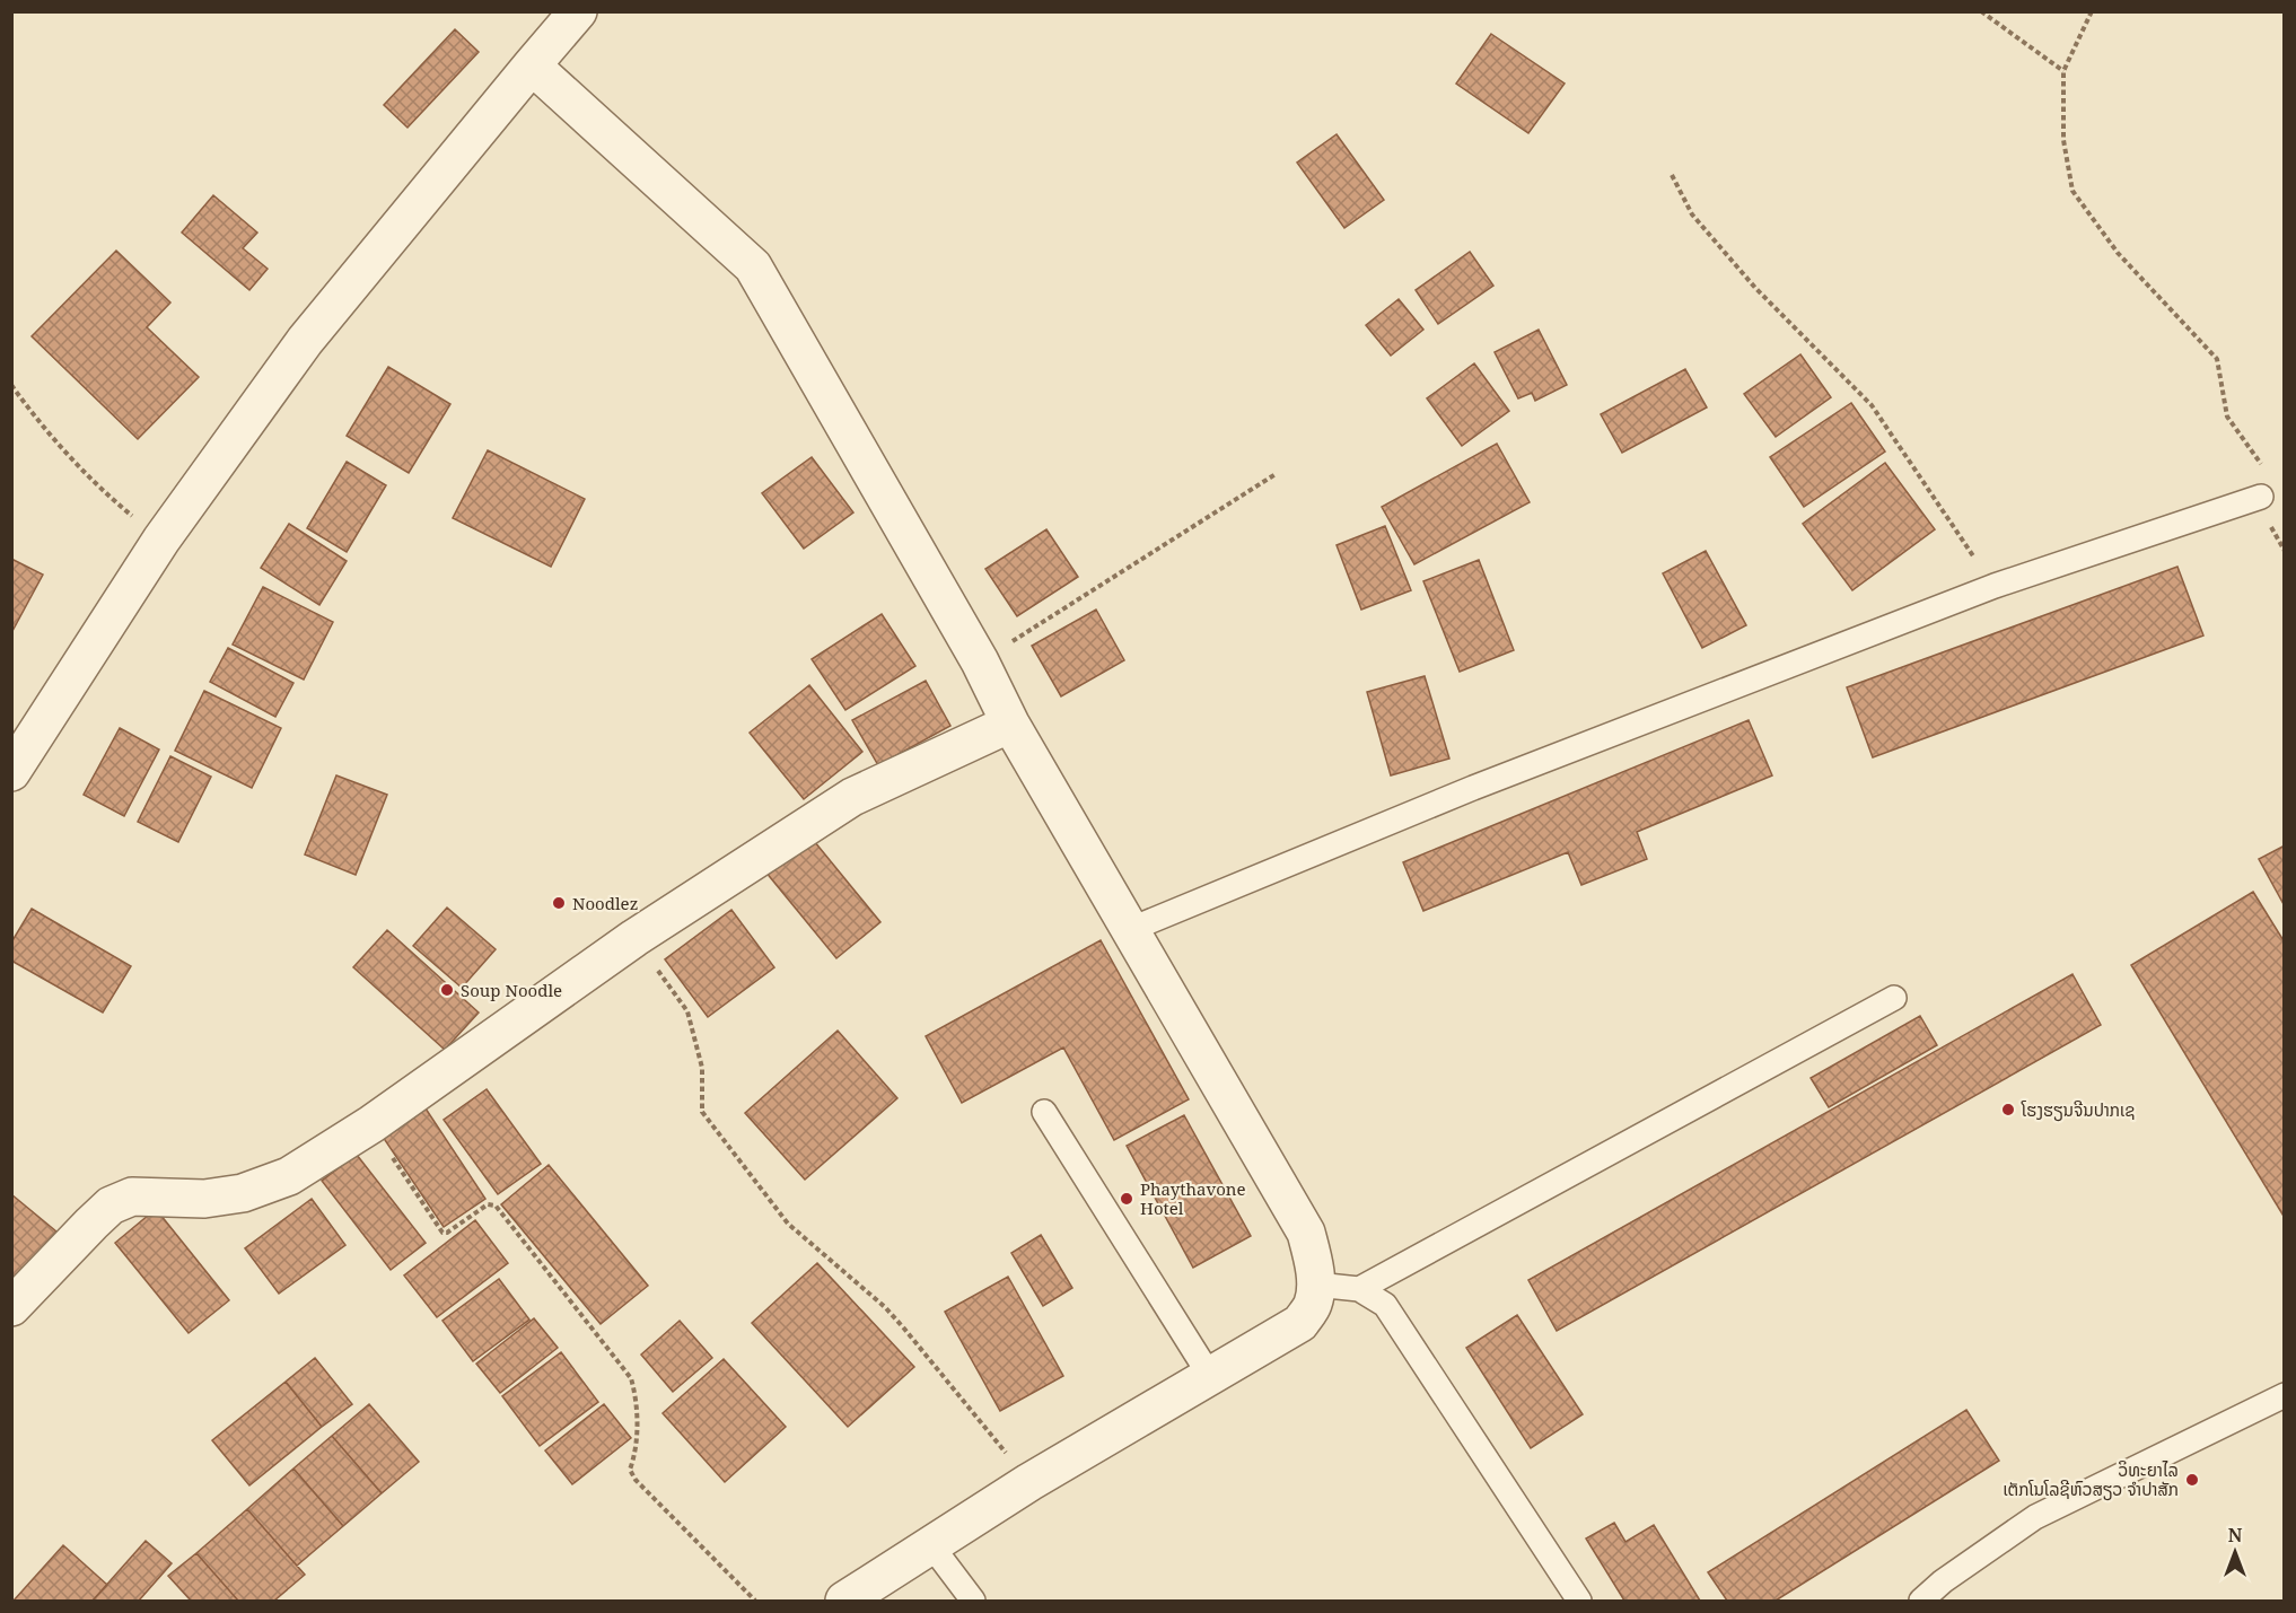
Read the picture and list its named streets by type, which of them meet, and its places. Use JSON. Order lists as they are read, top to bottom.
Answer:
{
  "places": [
    "Noodlez",
    "Soup Noodle",
    "ໂຮງຮຽນຈີນປາກເຊ",
    "Phaythavone Hotel",
    "ວິທະຍາໄລ ເຕັກໂນໂລຊີຫົວສຽວ ຈຳປາສັກ"
  ],
  "north": "top"
}
